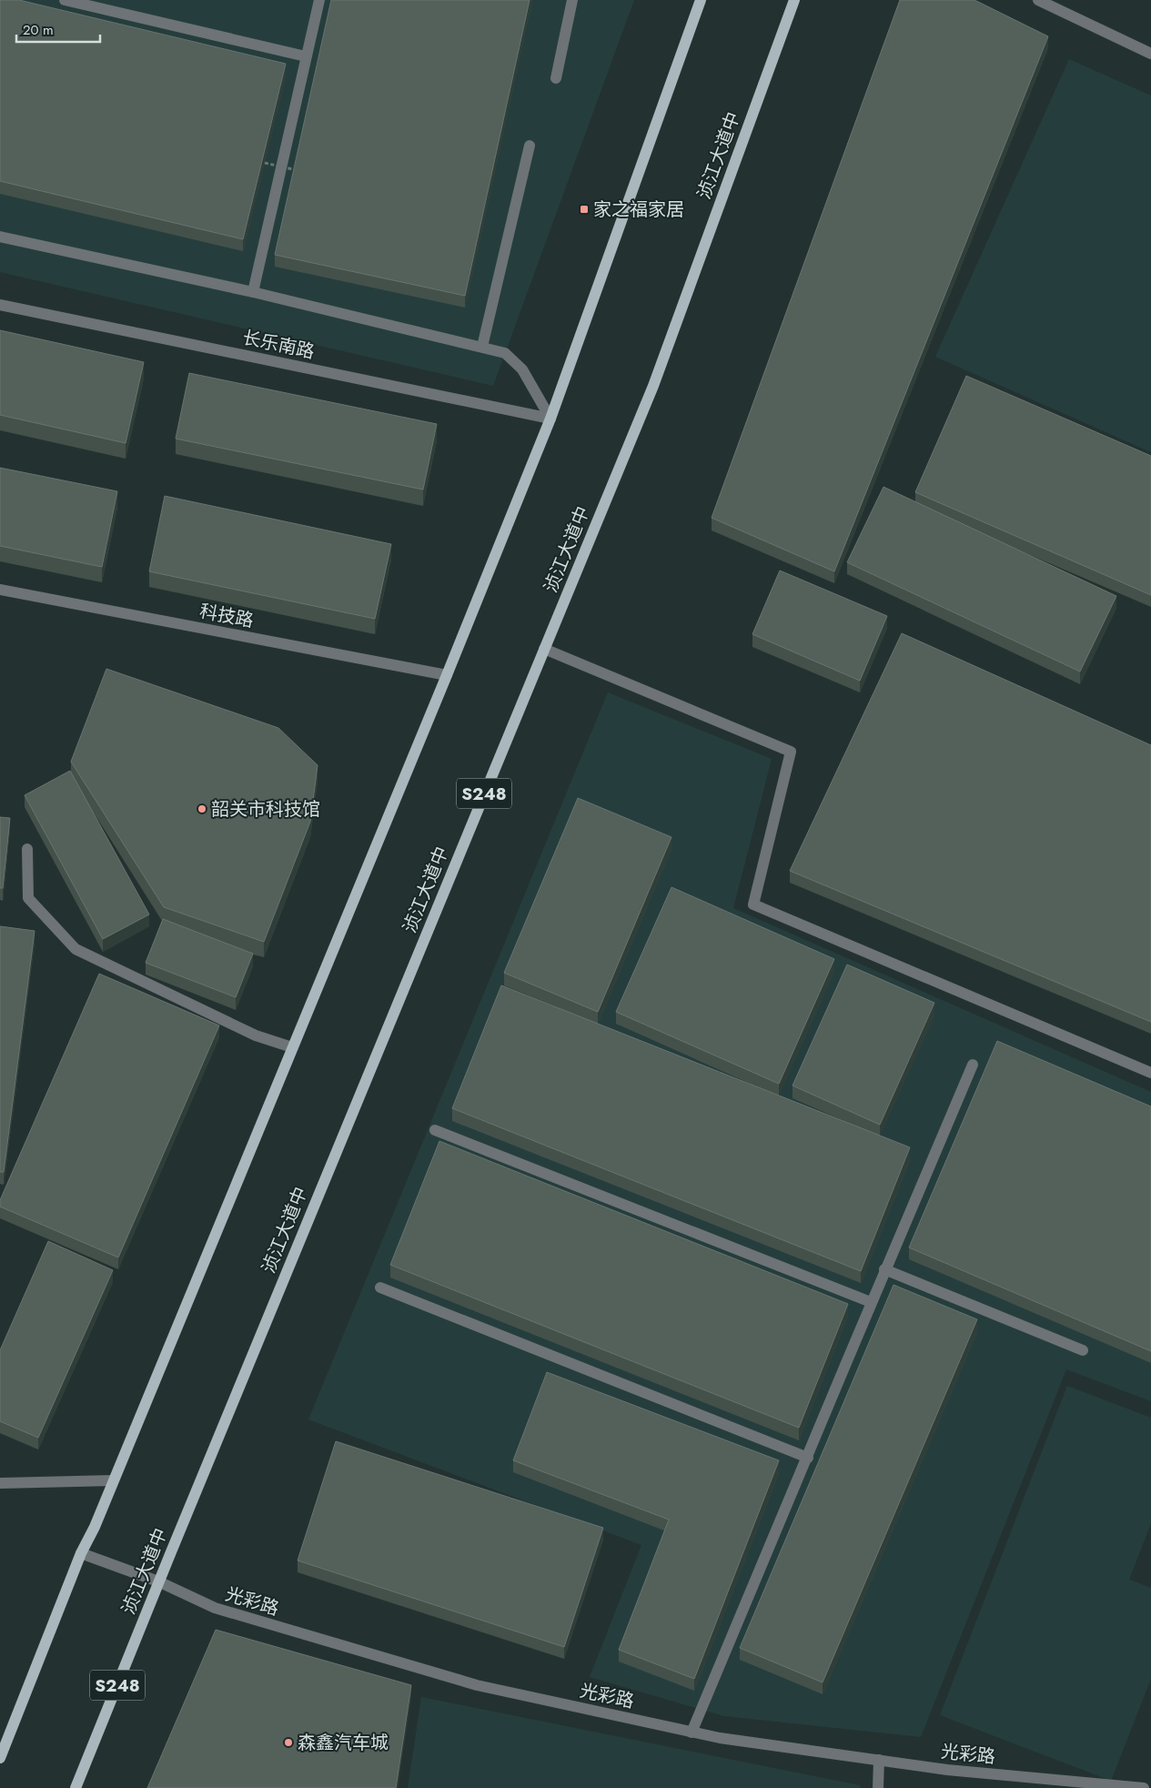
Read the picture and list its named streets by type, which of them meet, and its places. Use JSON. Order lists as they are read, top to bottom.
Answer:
{
  "streets": {
    "main road": ["浈江大道中", "S248"],
    "street": ["长乐南路", "科技路", "光彩路"]
  },
  "crossings": [
    ["浈江大道中", "光彩路"]
  ],
  "places": {
    "transit": ["家之福家居"],
    "other": ["韶关市科技馆", "森鑫汽车城"]
  },
  "scale_bar": "20 m"
}
